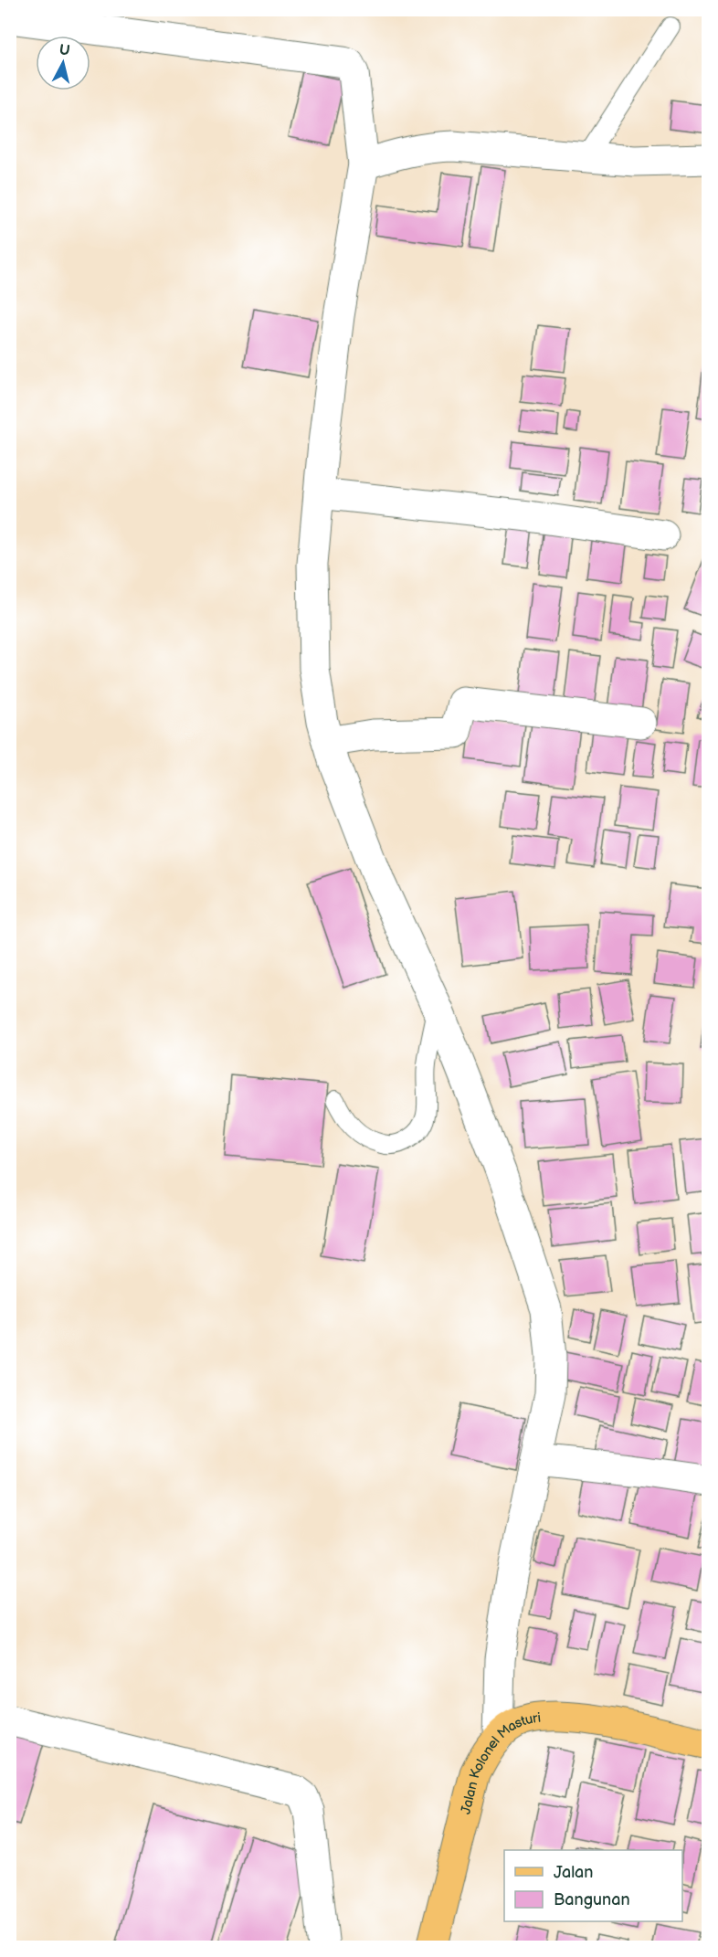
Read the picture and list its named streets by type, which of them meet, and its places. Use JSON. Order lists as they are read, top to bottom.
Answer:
{
  "streets": {
    "main road": ["Jalan Kolonel Masturi"]
  },
  "legend": ["Jalan", "Bangunan"],
  "north": "top"
}
